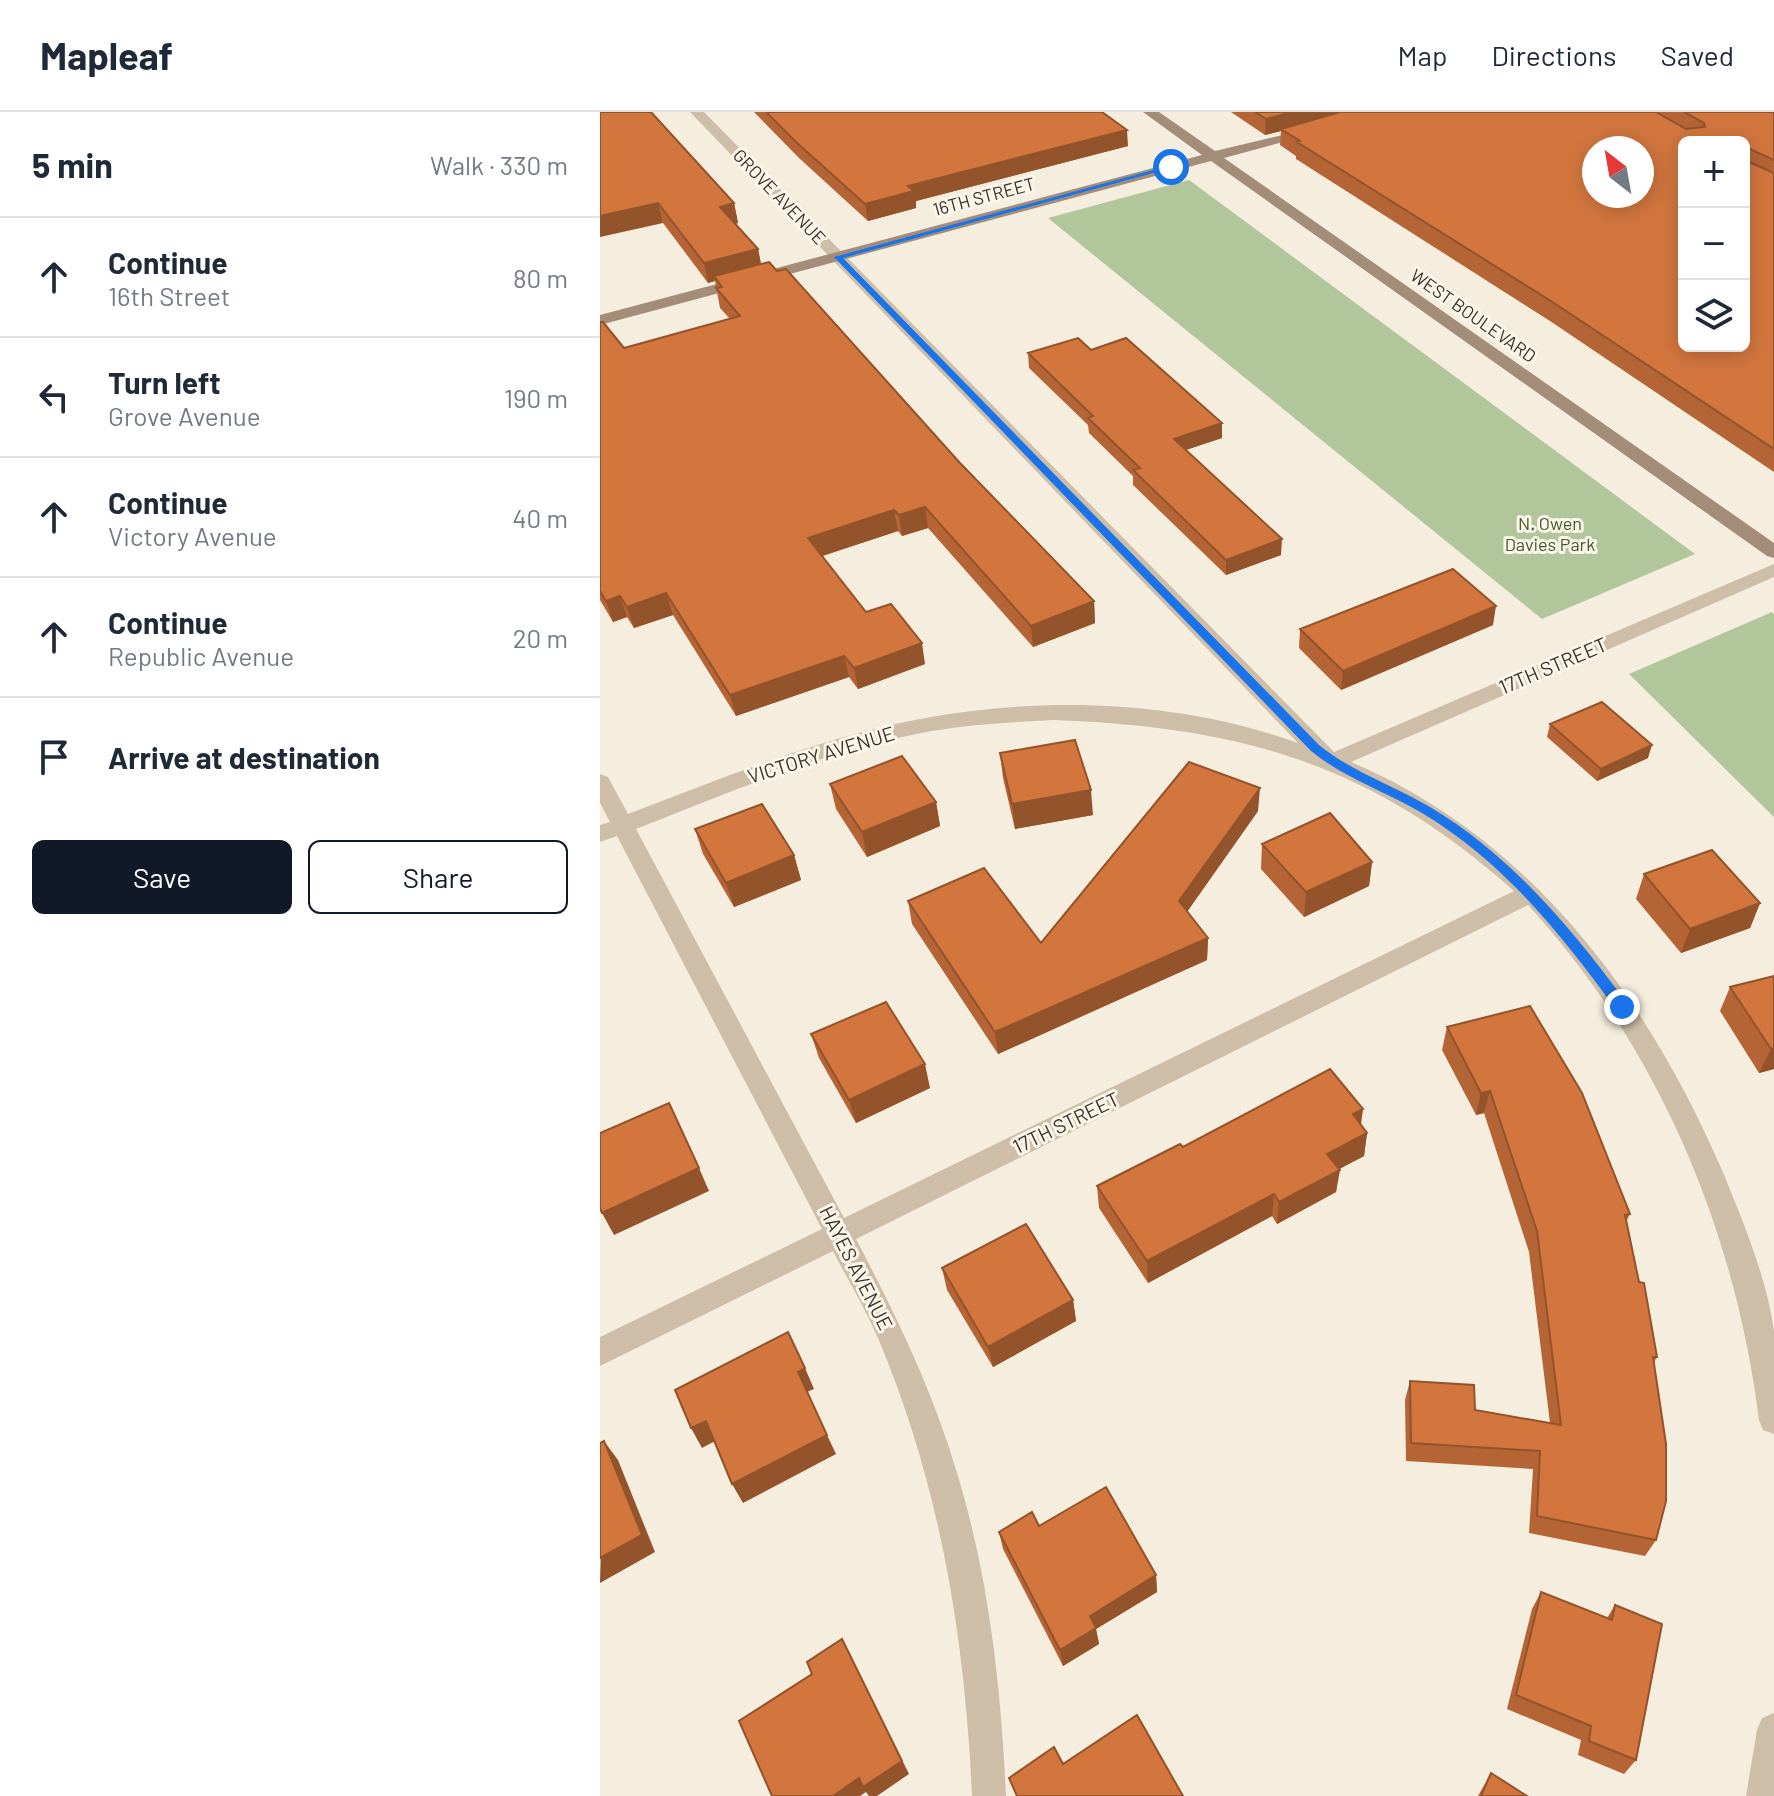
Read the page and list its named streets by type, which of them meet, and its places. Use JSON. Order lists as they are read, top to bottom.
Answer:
{
  "streets": {
    "street": [
      "GROVE AVENUE",
      "16TH STREET",
      "WEST BOULEVARD",
      "17TH STREET",
      "VICTORY AVENUE",
      "HAYES AVENUE"
    ]
  },
  "crossings": [
    ["GROVE AVENUE", "16TH STREET"],
    ["GROVE AVENUE", "17TH STREET"],
    ["GROVE AVENUE", "VICTORY AVENUE"],
    ["16TH STREET", "WEST BOULEVARD"],
    ["17TH STREET", "VICTORY AVENUE"],
    ["17TH STREET", "HAYES AVENUE"],
    ["VICTORY AVENUE", "HAYES AVENUE"]
  ],
  "parks": ["N. Owen Davies Park"],
  "north": "top left",
  "page": {
    "header": "Mapleaf",
    "nav": ["Map", "Directions", "Saved"],
    "heading": ["5 min", "Walk · 330 m"],
    "map_buttons": ["+", "−"],
    "list": [
      ["Continue", "16th Street", "80 m"],
      ["Turn left", "Grove Avenue", "190 m"],
      ["Continue", "Victory Avenue", "40 m"],
      ["Continue", "Republic Avenue", "20 m"],
      "Arrive at destination"
    ],
    "buttons": ["Save", "Share"]
  }
}
